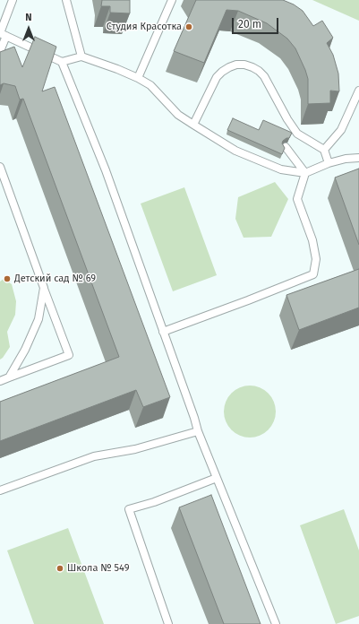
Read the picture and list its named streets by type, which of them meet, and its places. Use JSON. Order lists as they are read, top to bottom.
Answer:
{
  "places": ["Студия Красотка", "Детский сад № 69", "Школа № 549"],
  "scale_bar": "20 m",
  "north": "top"
}
